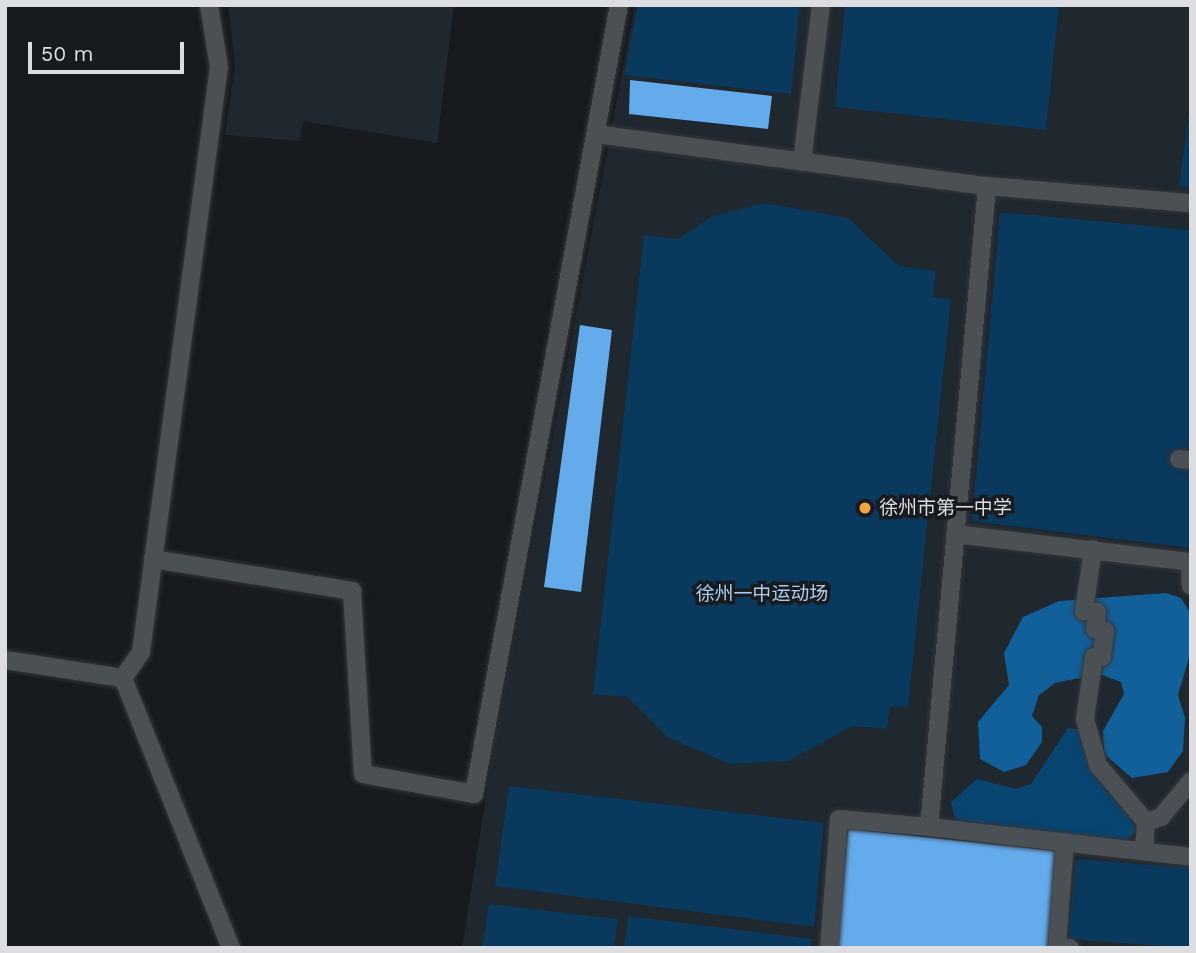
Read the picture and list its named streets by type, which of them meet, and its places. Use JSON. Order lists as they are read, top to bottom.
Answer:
{
  "parks": ["徐州一中运动场"],
  "places": ["徐州市第一中学"],
  "scale_bar": "50 m"
}
